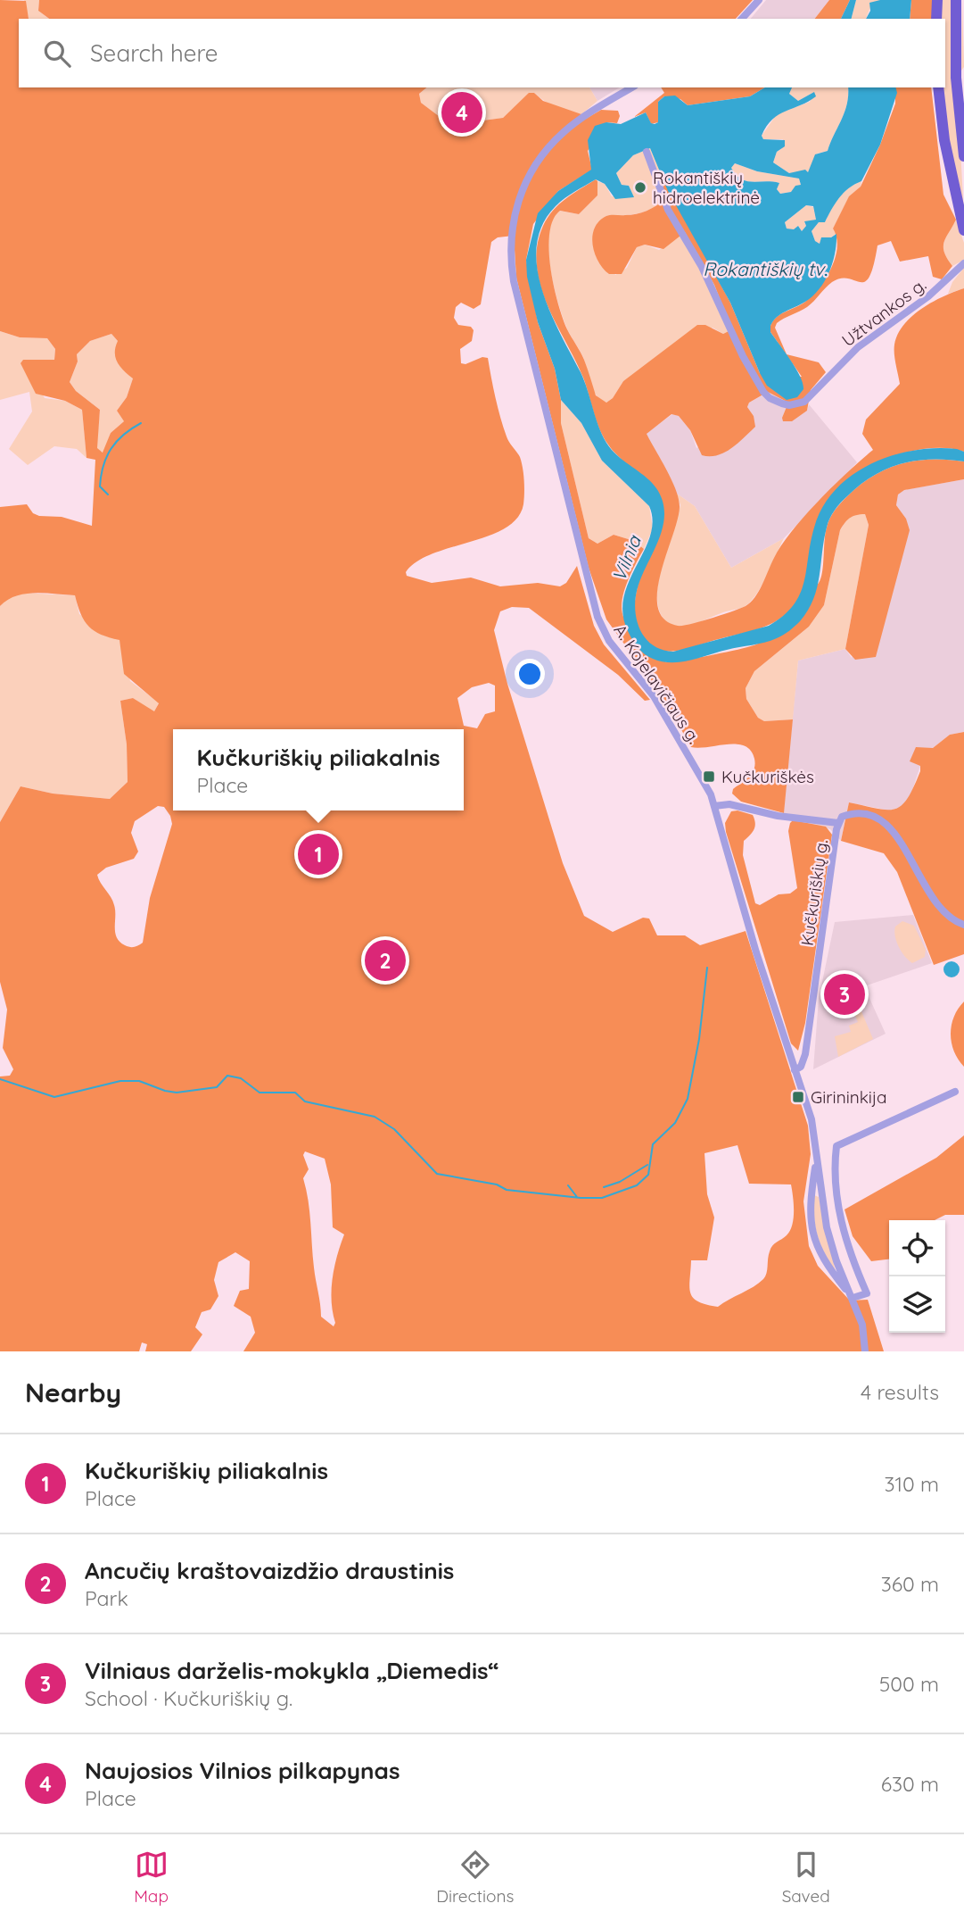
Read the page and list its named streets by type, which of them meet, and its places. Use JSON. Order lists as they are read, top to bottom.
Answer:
{
  "streets": {
    "street": ["Užtvankos g.", "A. Kojelavičiaus g.", "Kučkuriškių g."]
  },
  "crossings": [
    ["A. Kojelavičiaus g.", "Kučkuriškių g."]
  ],
  "water": ["Rokantiškių tv.", "Vilnia"],
  "places": {
    "other": ["Rokantiškių hidroelektrinė"],
    "transit": ["Kučkuriškės", "Girininkija"]
  },
  "page": {
    "search": "Search here",
    "pins": [
      "4",
      "1",
      "2",
      "3"
    ],
    "popup": ["Kučkuriškių piliakalnis", "Place"],
    "heading": ["Nearby", "4 results"],
    "list": [
      {
        "mark": "1",
        "name": "Kučkuriškių piliakalnis",
        "note": "Place",
        "value": "310 m"
      },
      {
        "mark": "2",
        "name": "Ancučių kraštovaizdžio draustinis",
        "note": "Park",
        "value": "360 m"
      },
      {
        "mark": "3",
        "name": "Vilniaus darželis-mokykla „Diemedis“",
        "note": "School · Kučkuriškių g.",
        "value": "500 m"
      },
      {
        "mark": "4",
        "name": "Naujosios Vilnios pilkapynas",
        "note": "Place",
        "value": "630 m"
      }
    ],
    "nav": ["Map", "Directions", "Saved"]
  }
}
